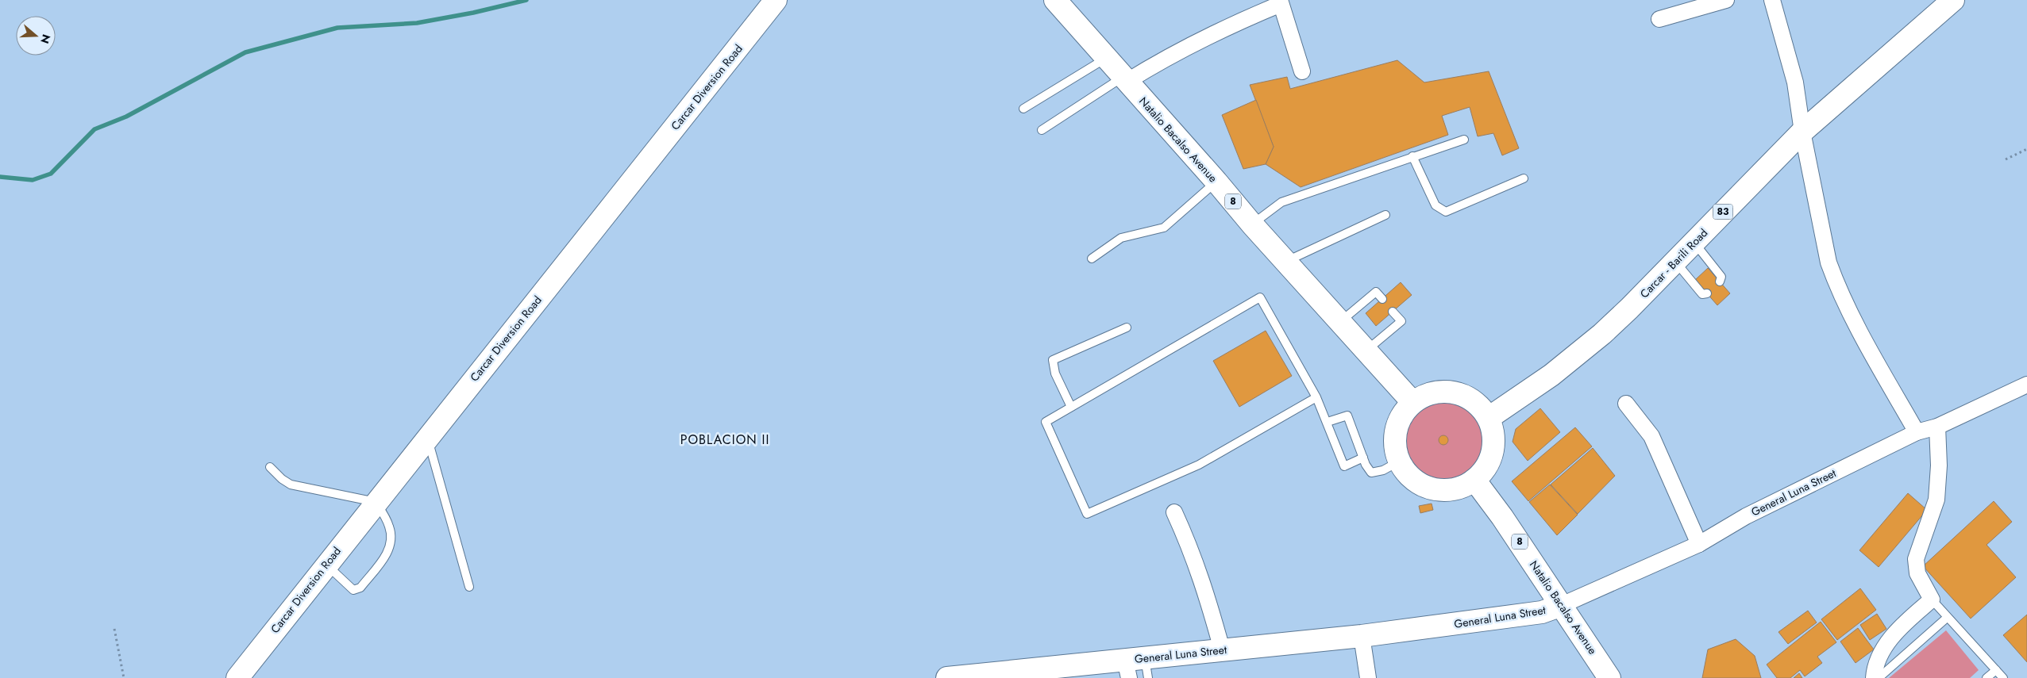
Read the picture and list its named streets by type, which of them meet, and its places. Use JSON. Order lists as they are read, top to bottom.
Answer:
{
  "streets": {
    "main road": [
      "Carcar Diversion Road",
      "Natalio Bacalso Avenue",
      "8",
      "83",
      "Carcar - Barili Road",
      "General Luna Street"
    ]
  },
  "crossings": [
    ["Natalio Bacalso Avenue", "Carcar - Barili Road"],
    ["Natalio Bacalso Avenue", "General Luna Street"]
  ],
  "districts": ["POBLACION II"],
  "north": "right"
}
